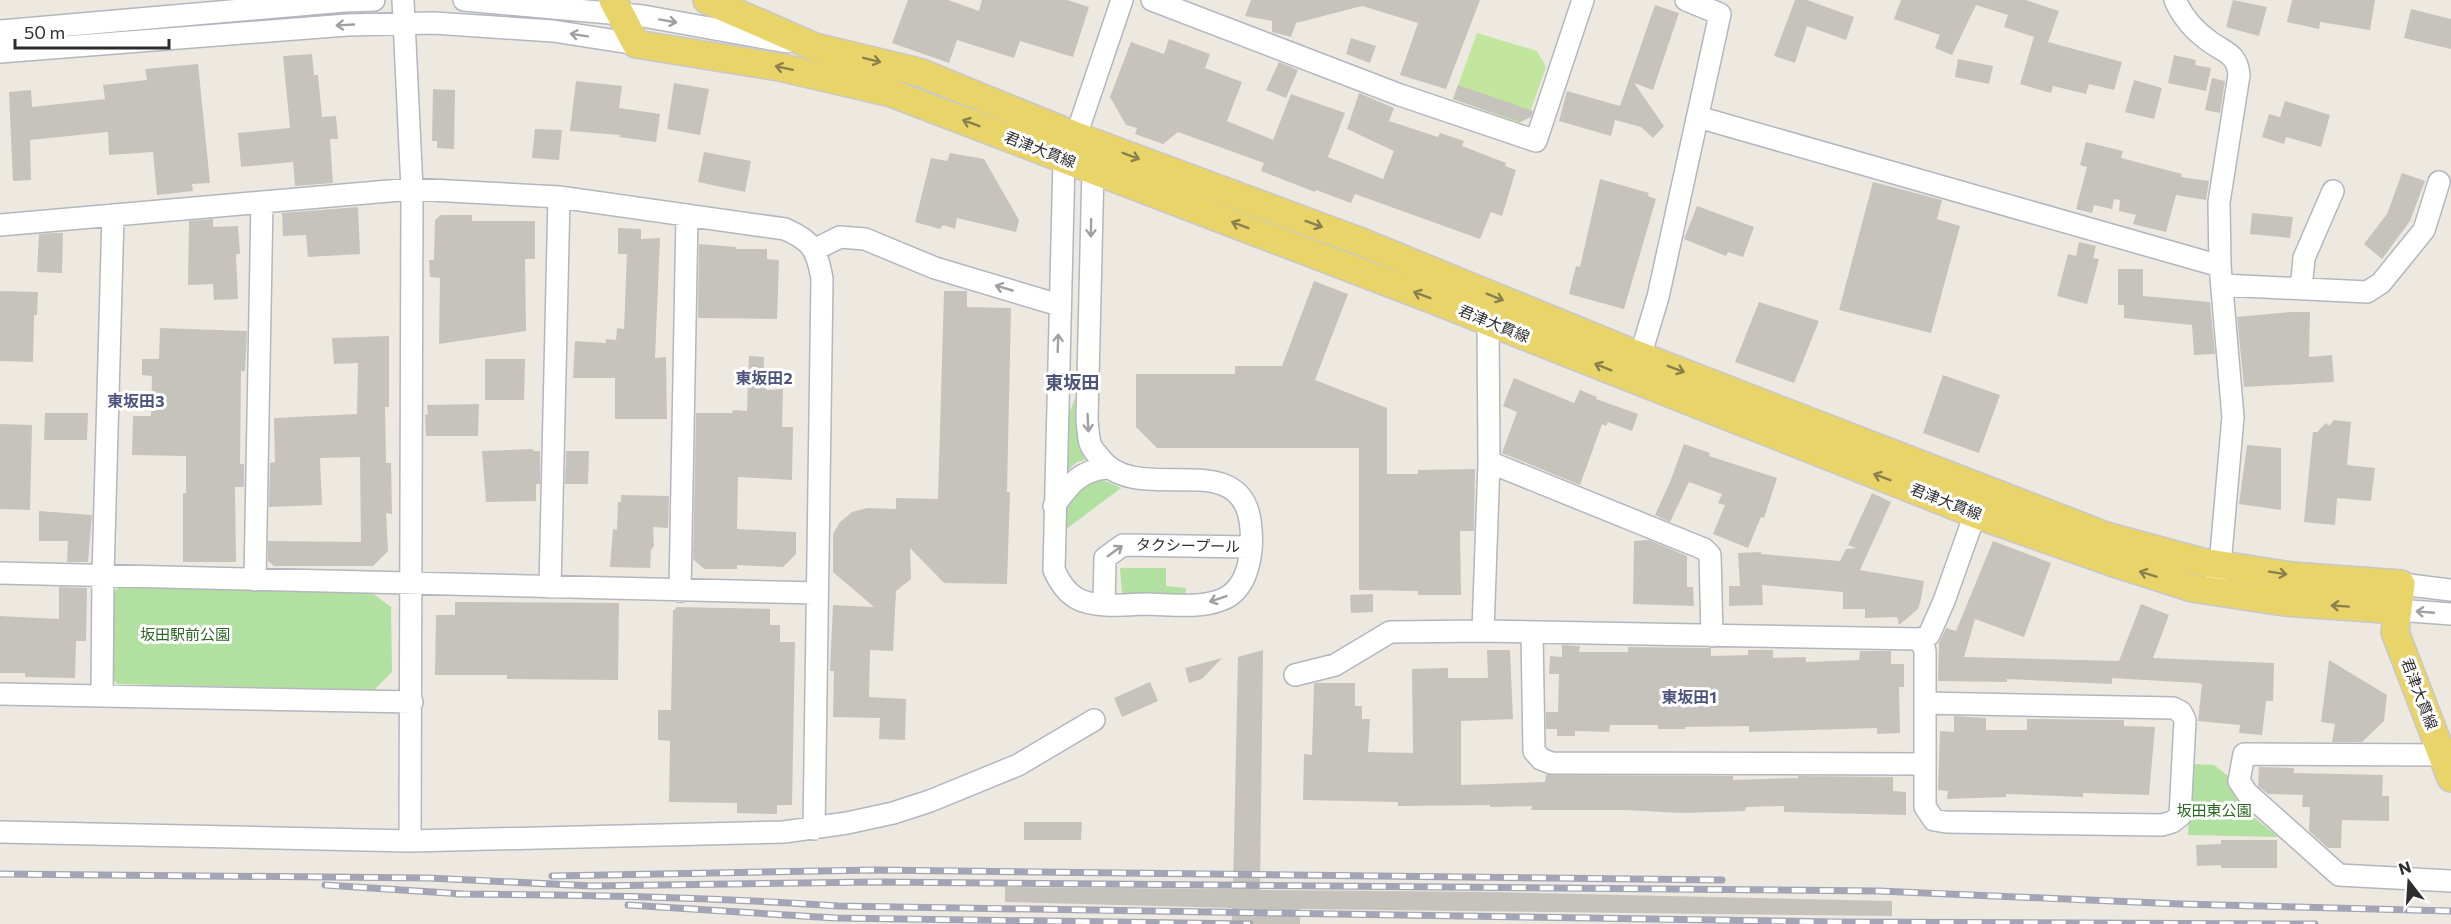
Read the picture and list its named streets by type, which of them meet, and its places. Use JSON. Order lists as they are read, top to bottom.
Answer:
{
  "streets": {
    "main road": ["君津大貫線"],
    "street": ["タクシープール"]
  },
  "districts": [
    "東坂田2",
    "東坂田",
    "東坂田3",
    "東坂田1"
  ],
  "parks": ["坂田駅前公園", "坂田東公園"],
  "scale_bar": "50 m",
  "north": "top"
}
